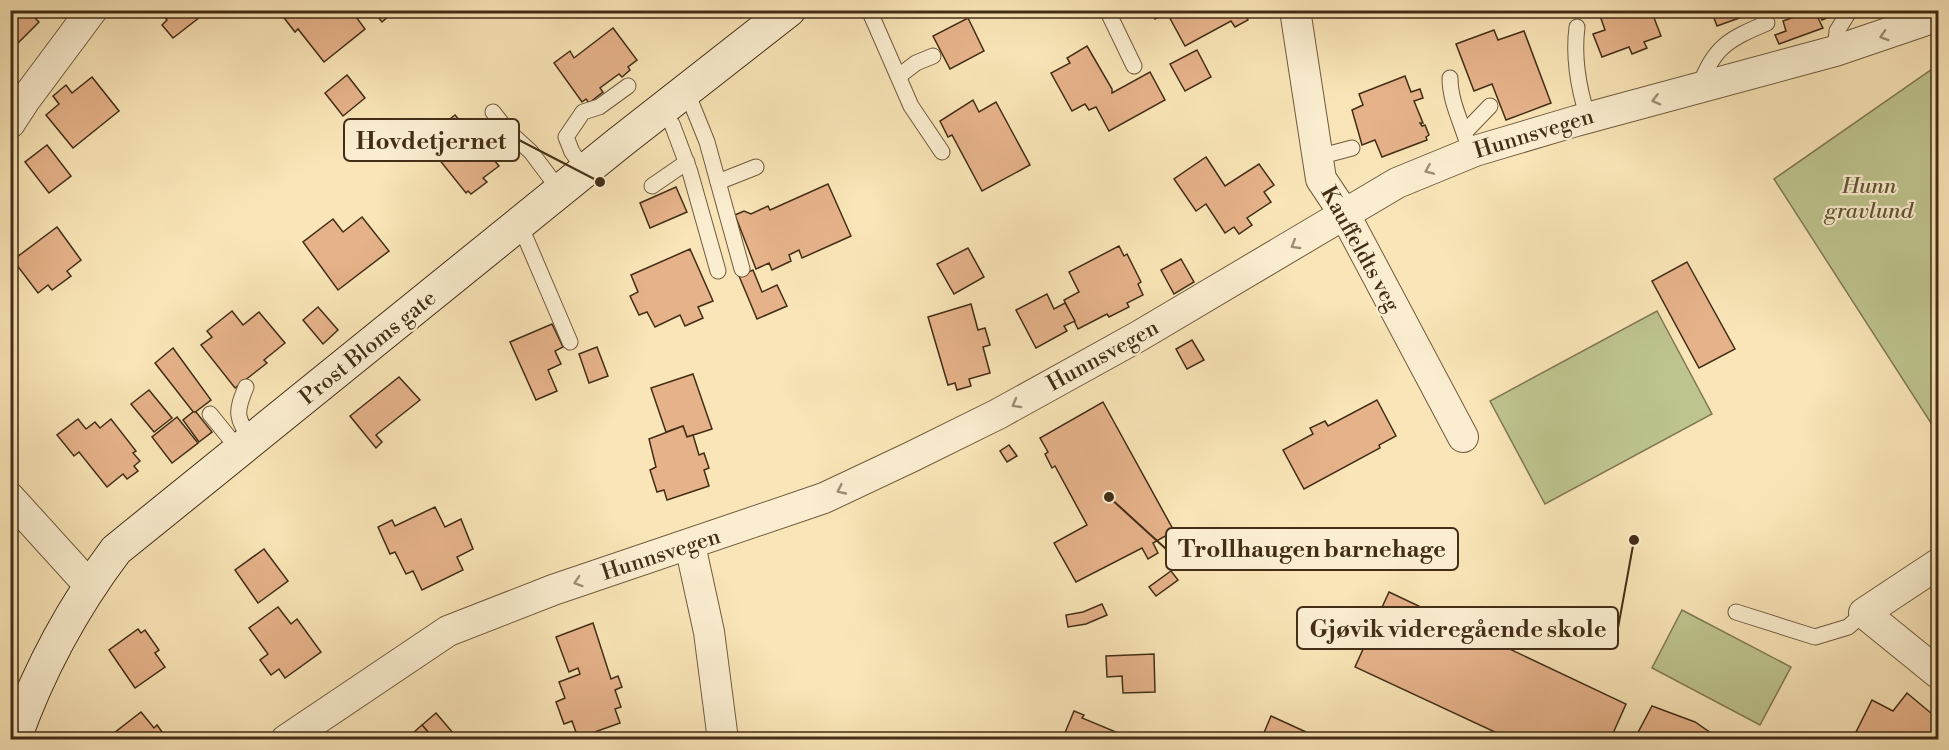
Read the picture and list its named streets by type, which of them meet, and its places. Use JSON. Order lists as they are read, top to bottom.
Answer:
{
  "streets": {
    "main road": ["Prost Bloms gate"],
    "street": ["Hunnsvegen", "Kauffeldts veg"]
  },
  "crossings": [
    ["Hunnsvegen", "Kauffeldts veg"]
  ],
  "one_way": ["Hunnsvegen"],
  "parks": ["Hunn gravlund"],
  "places": ["Hovdetjernet", "Trollhaugen barnehage", "Gjøvik videregående skole"]
}
